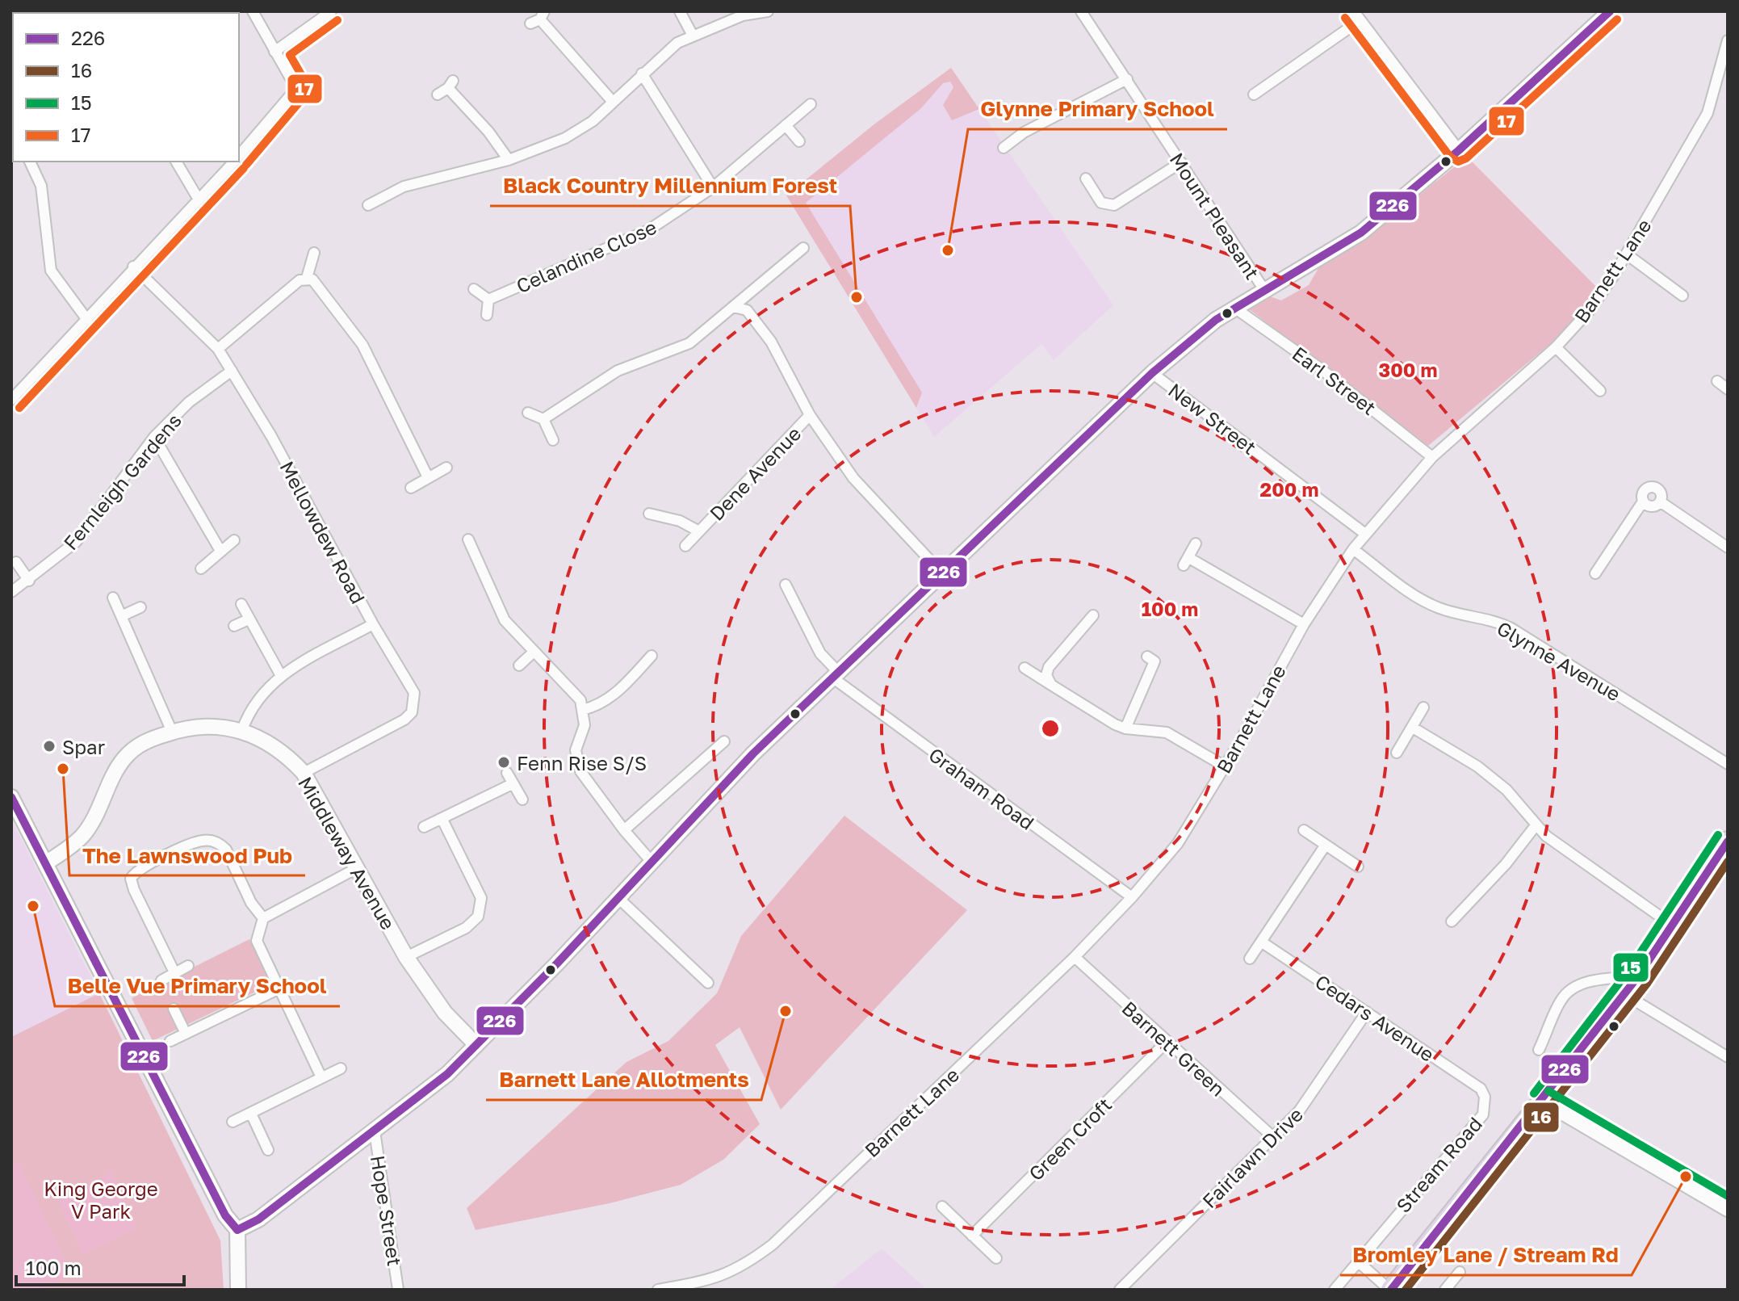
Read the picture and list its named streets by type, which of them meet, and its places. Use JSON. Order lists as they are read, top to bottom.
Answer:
{
  "streets": {
    "highway": ["Stream Road"],
    "street": [
      "Mount Pleasant",
      "Celandine Close",
      "Barnett Lane",
      "Earl Street",
      "New Street",
      "Dene Avenue",
      "Fernleigh Gardens",
      "Mellowdew Road",
      "Glynne Avenue",
      "Graham Road",
      "Middleway Avenue",
      "Cedars Avenue",
      "Barnett Green",
      "Green Croft",
      "Fairlawn Drive",
      "Hope Street"
    ]
  },
  "crossings": [
    ["Barnett Lane", "Earl Street"],
    ["Barnett Lane", "New Street"],
    ["Barnett Lane", "Glynne Avenue"],
    ["Barnett Lane", "Graham Road"],
    ["Barnett Lane", "Barnett Green"],
    ["Fernleigh Gardens", "Mellowdew Road"],
    ["Mellowdew Road", "Middleway Avenue"],
    ["Cedars Avenue", "Fairlawn Drive"],
    ["Cedars Avenue", "Stream Road"],
    ["Barnett Green", "Green Croft"],
    ["Barnett Green", "Fairlawn Drive"]
  ],
  "parks": ["King George V Park"],
  "places": [
    "Glynne Primary School",
    "Black Country Millennium Forest",
    "Spar",
    "Fenn Rise S/S",
    "The Lawnswood Pub",
    "Belle Vue Primary School",
    "Barnett Lane Allotments",
    "Bromley Lane / Stream Rd"
  ],
  "lines": [
    "transit line 226",
    "transit line 17",
    "transit line 15",
    "transit line 16"
  ],
  "legend": [
    "226",
    "16",
    "15",
    "17"
  ],
  "scale_bar": "100 m",
  "rings": ["300 m", "200 m", "100 m"]
}
